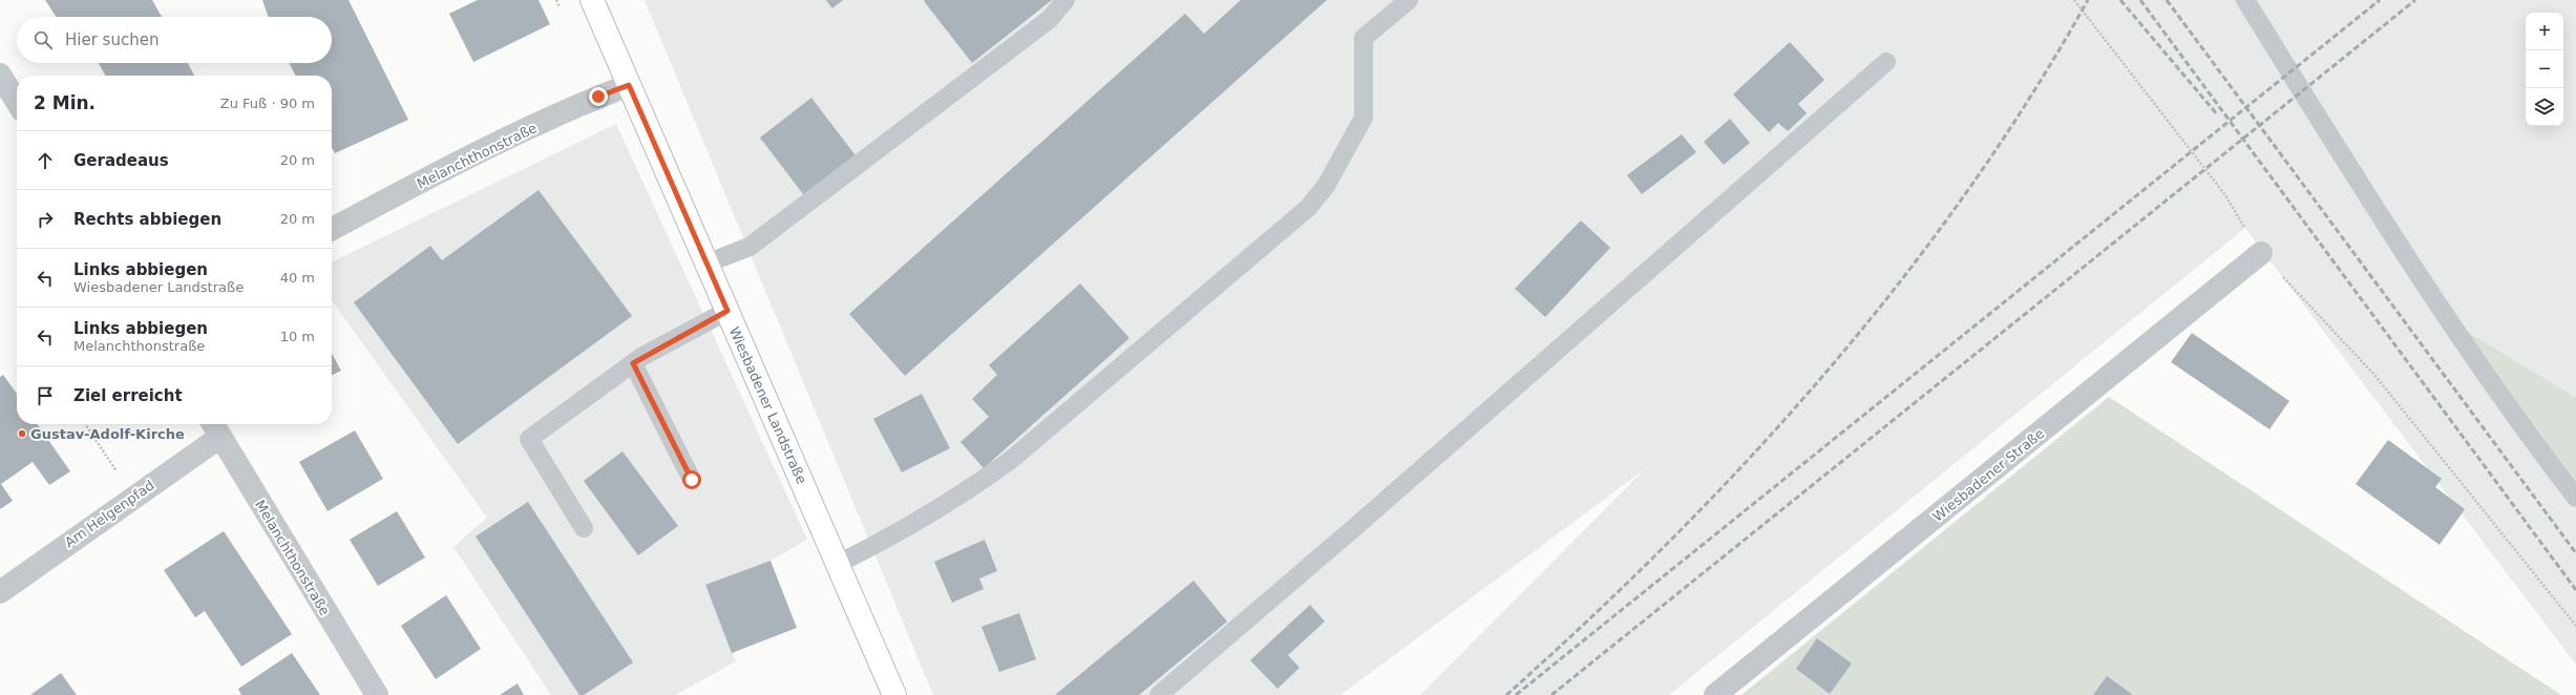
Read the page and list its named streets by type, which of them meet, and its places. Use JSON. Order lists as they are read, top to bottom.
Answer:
{
  "streets": {
    "main road": ["Wiesbadener Landstraße"],
    "street": ["Melanchthonstraße", "Wiesbadener Straße", "Am Helgenpfad"]
  },
  "crossings": [
    ["Melanchthonstraße", "Wiesbadener Landstraße"],
    ["Melanchthonstraße", "Am Helgenpfad"]
  ],
  "places": ["Gustav-Adolf-Kirche"],
  "page": {
    "map_buttons": ["+", "−"],
    "search": "Hier suchen",
    "heading": ["2 Min.", "Zu Fuß · 90 m"],
    "list": [
      ["Geradeaus", "20 m"],
      ["Rechts abbiegen", "20 m"],
      ["Links abbiegen", "Wiesbadener Landstraße", "40 m"],
      ["Links abbiegen", "Melanchthonstraße", "10 m"],
      "Ziel erreicht"
    ]
  }
}
